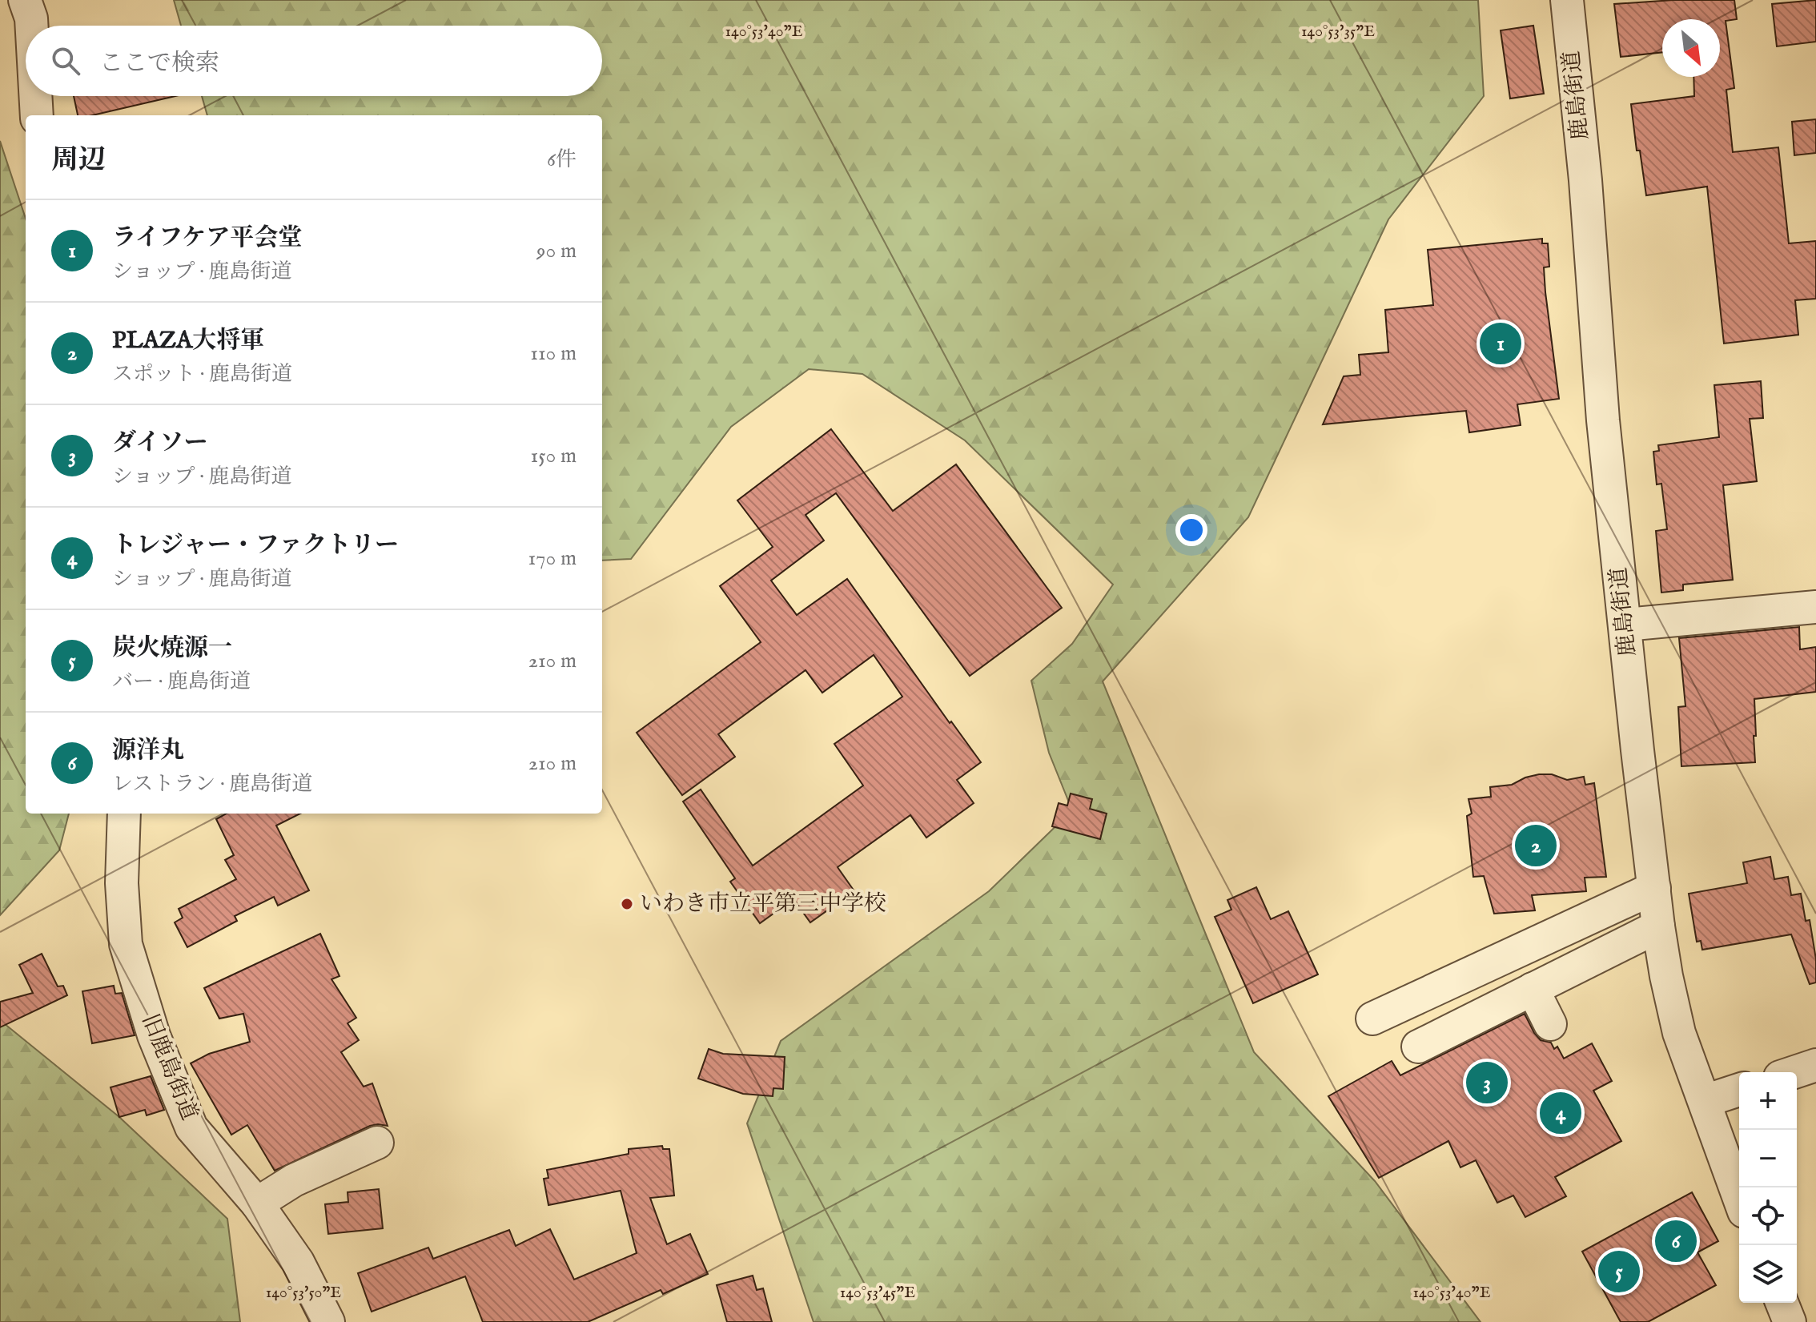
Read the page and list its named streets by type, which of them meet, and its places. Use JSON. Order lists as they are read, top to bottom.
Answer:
{
  "streets": {
    "street": ["鹿島街道", "旧鹿島街道"]
  },
  "places": ["いわき市立平第三中学校"],
  "north": "bottom right",
  "page": {
    "search": "ここで検索",
    "heading": ["周辺", "6件"],
    "list": [
      {
        "mark": "1",
        "name": "ライフケア平会堂",
        "note": "ショップ · 鹿島街道",
        "value": "90 m"
      },
      {
        "mark": "2",
        "name": "PLAZA大将軍",
        "note": "スポット · 鹿島街道",
        "value": "110 m"
      },
      {
        "mark": "3",
        "name": "ダイソー",
        "note": "ショップ · 鹿島街道",
        "value": "150 m"
      },
      {
        "mark": "4",
        "name": "トレジャー・ファクトリー",
        "note": "ショップ · 鹿島街道",
        "value": "170 m"
      },
      {
        "mark": "5",
        "name": "炭火焼源一",
        "note": "バー · 鹿島街道",
        "value": "210 m"
      },
      {
        "mark": "6",
        "name": "源洋丸",
        "note": "レストラン · 鹿島街道",
        "value": "210 m"
      }
    ],
    "pins": [
      "1",
      "2",
      "3",
      "4",
      "6",
      "5"
    ],
    "map_buttons": ["+", "−"]
  },
  "coordinates": [
    "140°53'40\"E",
    "140°53'35\"E",
    "140°53'50\"E",
    "140°53'45\"E"
  ]
}
